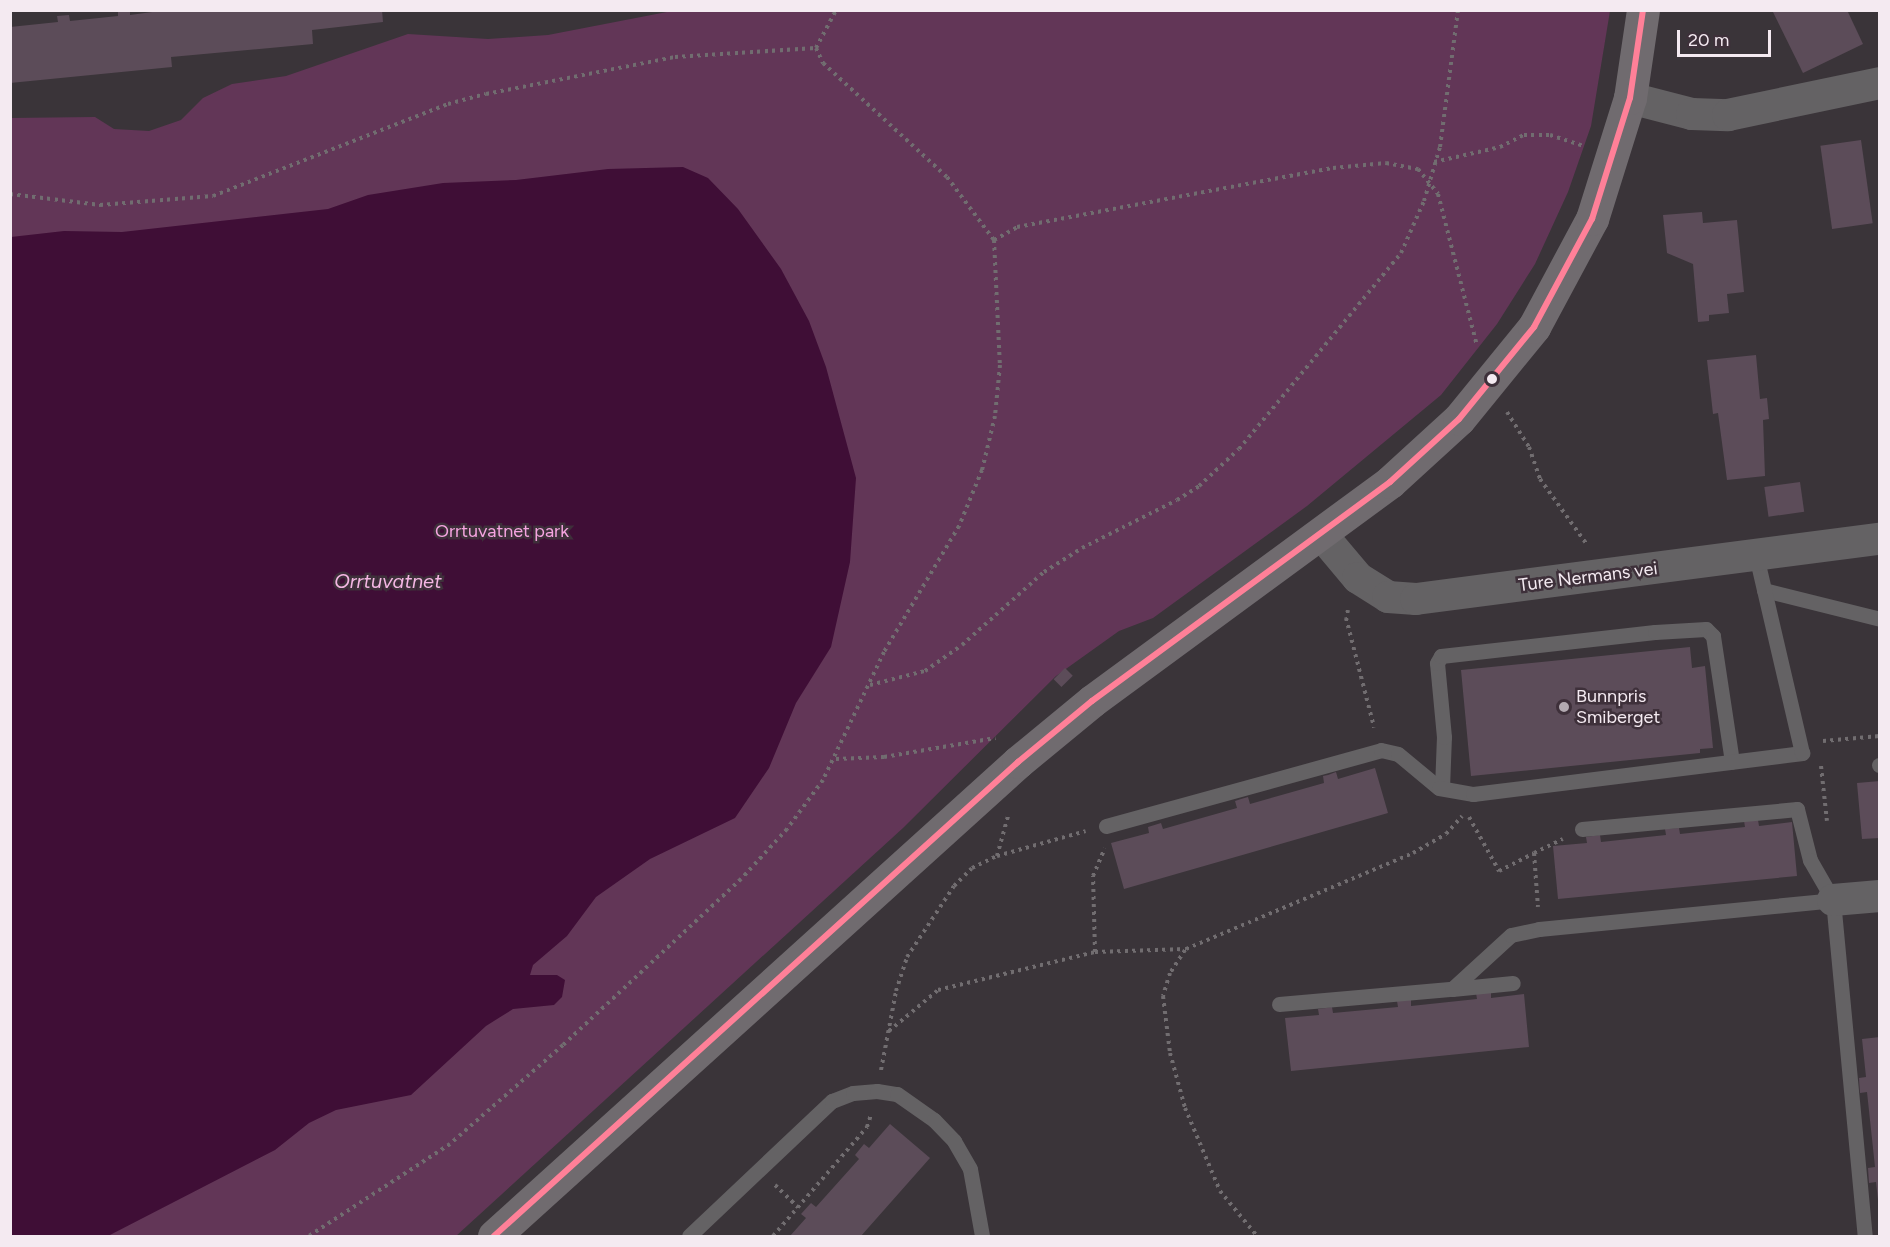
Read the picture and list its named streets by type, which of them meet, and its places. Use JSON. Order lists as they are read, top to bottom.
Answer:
{
  "streets": {
    "street": ["Ture Nermans vei"]
  },
  "water": ["Orrtuvatnet"],
  "parks": ["Orrtuvatnet park"],
  "places": ["Bunnpris Smiberget"],
  "scale_bar": "20 m"
}
